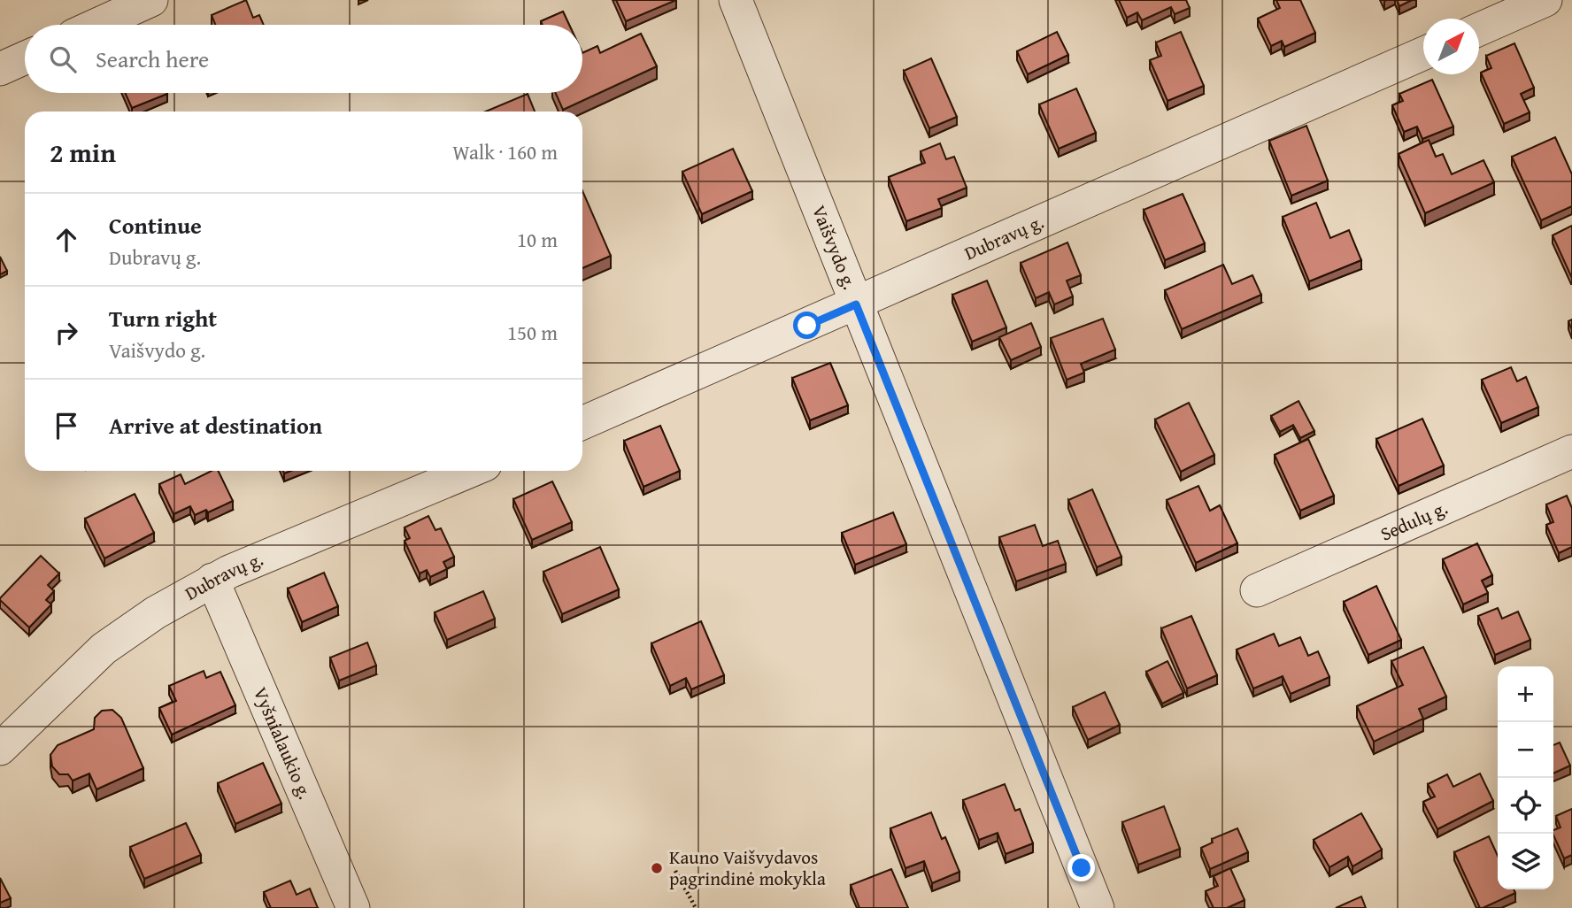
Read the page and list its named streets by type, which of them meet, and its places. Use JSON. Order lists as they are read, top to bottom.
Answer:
{
  "streets": {
    "street": [
      "Dubravų g.",
      "Vaišvydo g.",
      "Sedulų g.",
      "Vyšnialaukio g."
    ]
  },
  "crossings": [
    ["Dubravų g.", "Vaišvydo g."],
    ["Dubravų g.", "Vyšnialaukio g."]
  ],
  "places": ["Kauno Vaišvydavos pagrindinė mokykla"],
  "north": "top right",
  "page": {
    "search": "Search here",
    "heading": ["2 min", "Walk · 160 m"],
    "list": [
      ["Continue", "Dubravų g.", "10 m"],
      ["Turn right", "Vaišvydo g.", "150 m"],
      "Arrive at destination"
    ],
    "map_buttons": ["+", "−"]
  }
}
